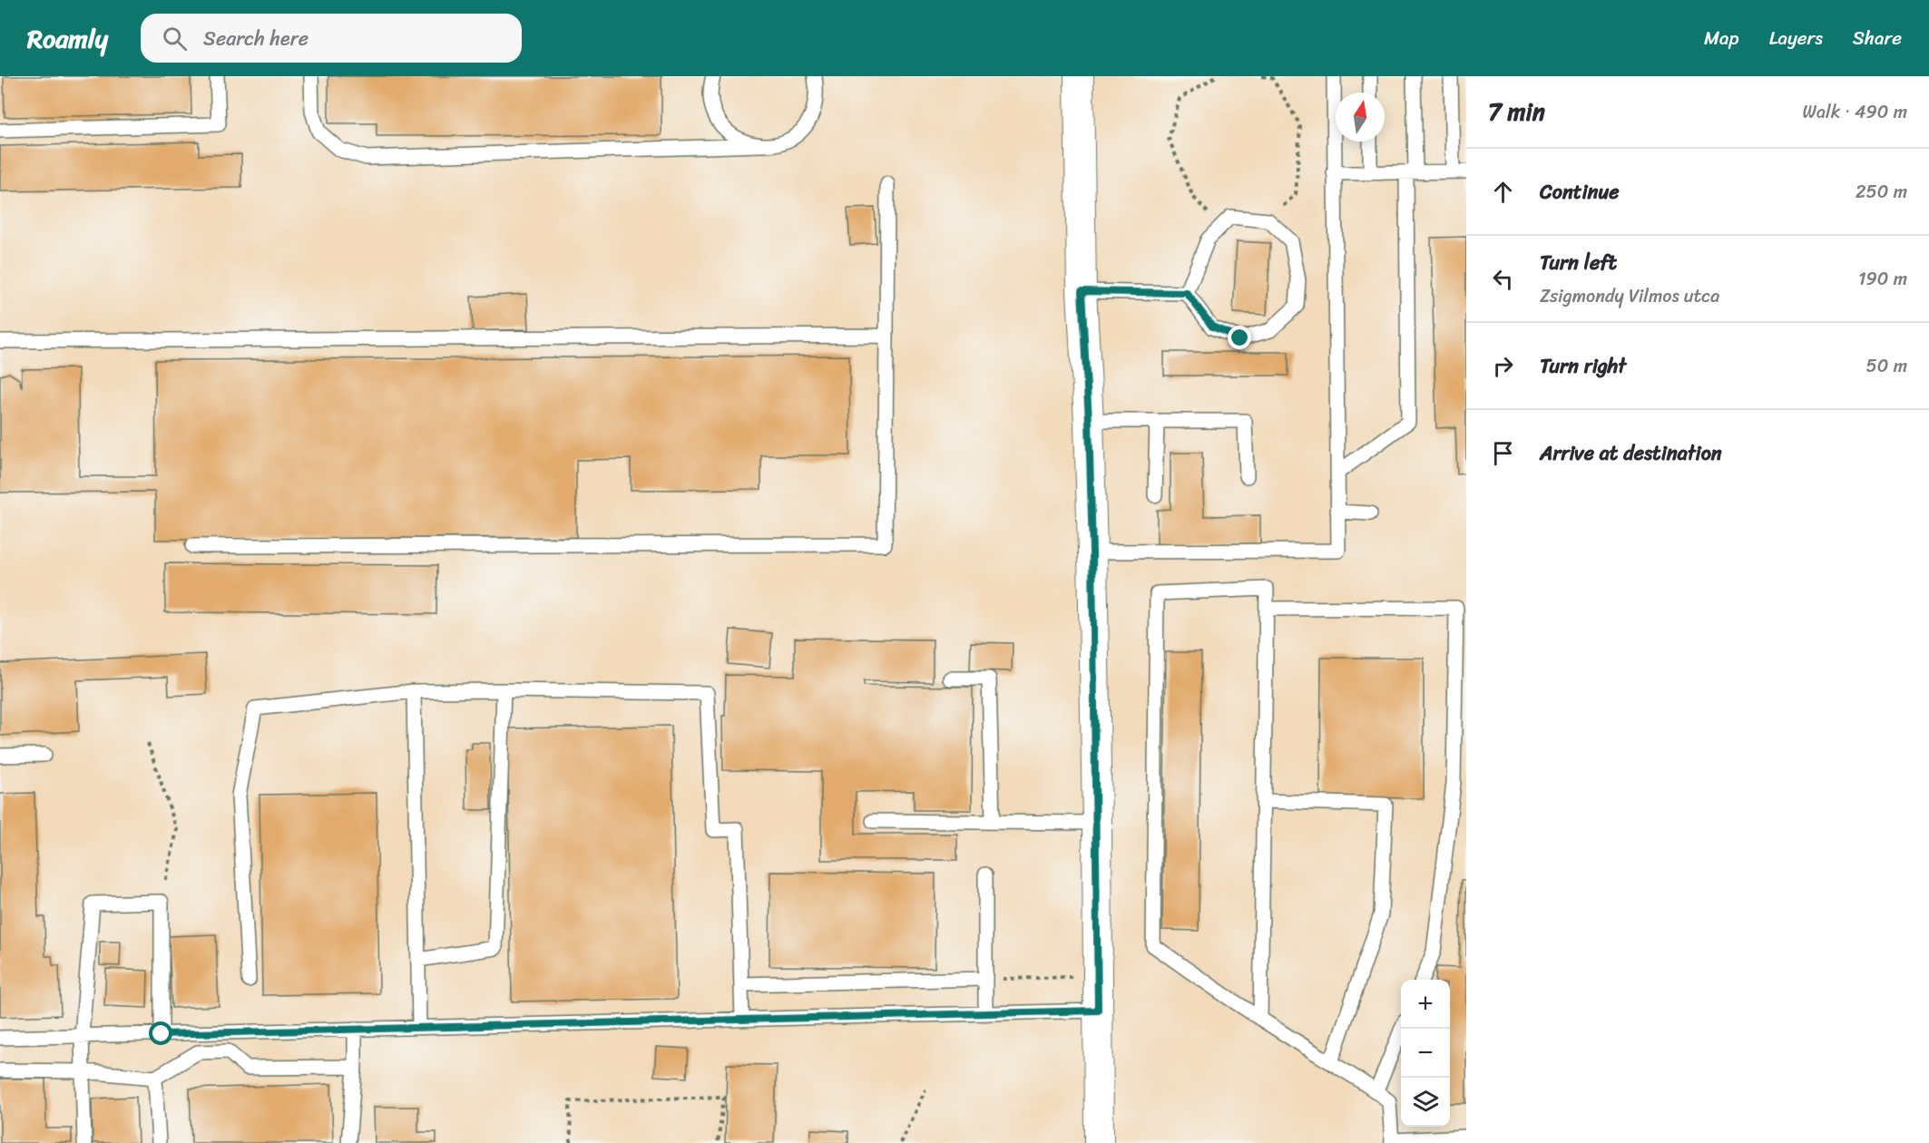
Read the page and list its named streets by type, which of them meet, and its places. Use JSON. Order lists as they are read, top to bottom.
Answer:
{
  "north": "top",
  "page": {
    "header": "Roamly",
    "search": "Search here",
    "nav": ["Map", "Layers", "Share"],
    "heading": ["7 min", "Walk · 490 m"],
    "list": [
      ["Continue", "250 m"],
      ["Turn left", "Zsigmondy Vilmos utca", "190 m"],
      ["Turn right", "50 m"],
      "Arrive at destination"
    ],
    "map_buttons": ["+", "−"]
  }
}
